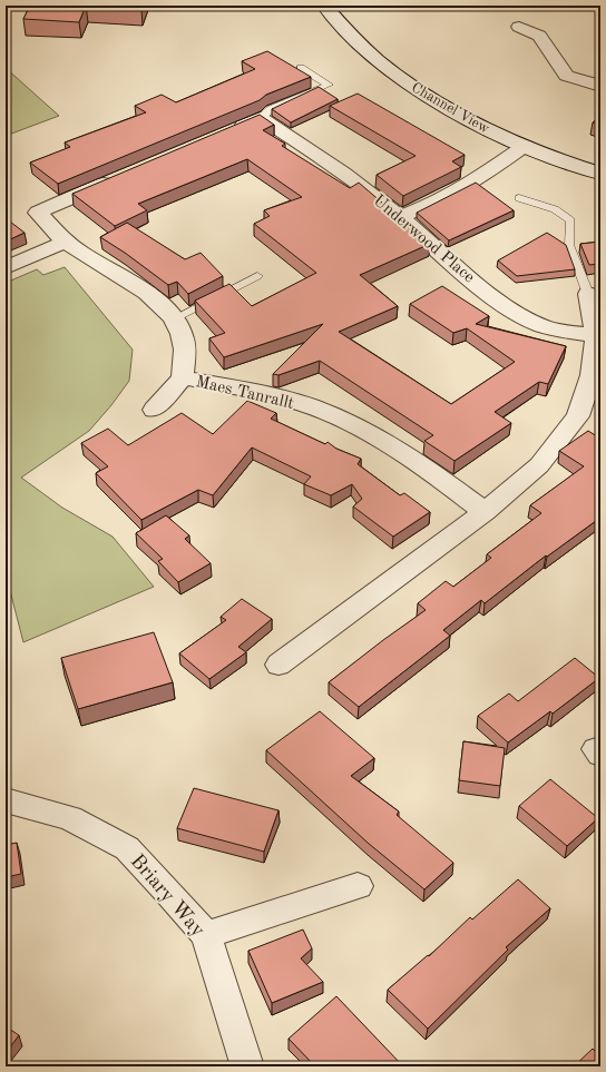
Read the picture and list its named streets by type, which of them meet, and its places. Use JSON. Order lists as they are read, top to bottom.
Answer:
{
  "streets": {
    "street": [
      "Channel View",
      "Underwood Place",
      "Maes Tanrallt",
      "Briary Way"
    ]
  }
}
